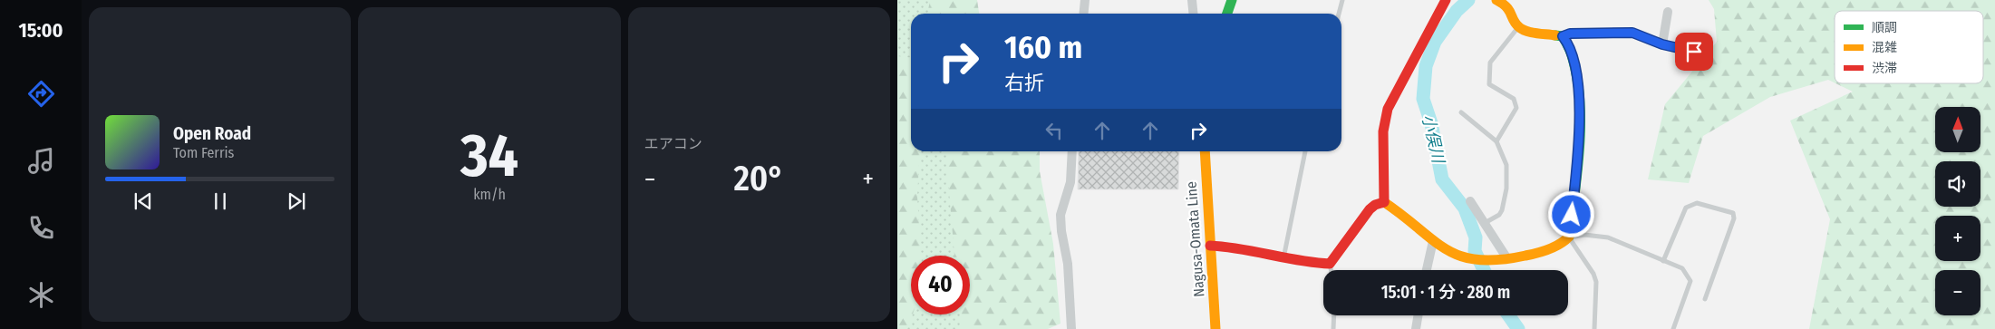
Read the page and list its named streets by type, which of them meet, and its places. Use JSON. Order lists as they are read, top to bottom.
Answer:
{
  "streets": {
    "street": ["Nagusa-Omata Line"]
  },
  "water": ["小俣川"],
  "legend": ["順調", "混雑", "渋滞"],
  "north": "top",
  "page": {
    "tabs": "15:00",
    "tile": [
      ["34", "km/h"],
      "エアコン"
    ],
    "turn": ["160 m", "右折"],
    "map_buttons": ["+", "−"],
    "song": ["Open Road", "Tom Ferris"],
    "heat": ["−", "20°", "+"],
    "limit": "40",
    "trip": "15:01 · 1 分 · 280 m"
  }
}
